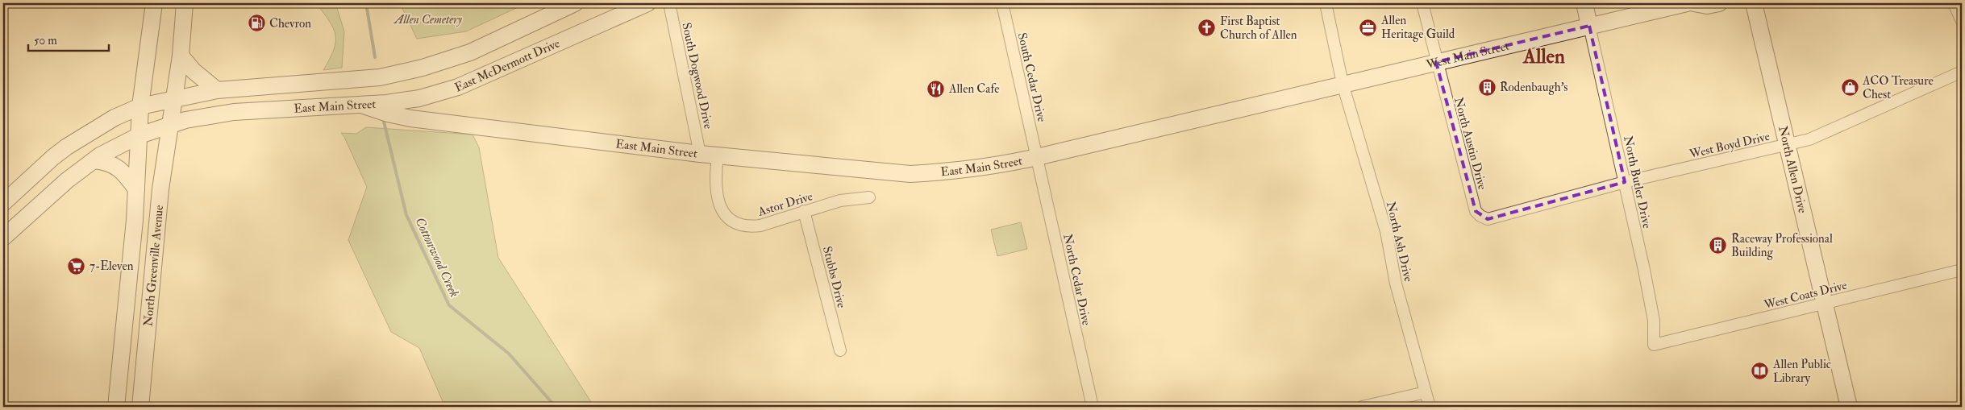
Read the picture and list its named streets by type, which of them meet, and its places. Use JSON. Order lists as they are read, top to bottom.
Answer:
{
  "streets": {
    "main road": [
      "West Main Street",
      "East McDermott Drive",
      "East Main Street",
      "North Allen Drive",
      "North Greenville Avenue"
    ],
    "street": [
      "South Dogwood Drive",
      "South Cedar Drive",
      "North Austin Drive",
      "West Boyd Drive",
      "North Butler Drive",
      "Astor Drive",
      "North Ash Drive",
      "Stubbs Drive",
      "North Cedar Drive",
      "West Coats Drive"
    ]
  },
  "crossings": [
    ["West Main Street", "East Main Street"],
    ["West Main Street", "North Austin Drive"],
    ["West Main Street", "North Butler Drive"],
    ["West Main Street", "North Ash Drive"],
    ["East McDermott Drive", "East Main Street"],
    ["South Dogwood Drive", "East Main Street"],
    ["South Cedar Drive", "East Main Street"],
    ["South Cedar Drive", "North Cedar Drive"],
    ["East Main Street", "Astor Drive"],
    ["East Main Street", "North Ash Drive"],
    ["East Main Street", "North Greenville Avenue"],
    ["East Main Street", "North Cedar Drive"],
    ["North Austin Drive", "West Boyd Drive"],
    ["West Boyd Drive", "North Allen Drive"],
    ["West Boyd Drive", "North Butler Drive"],
    ["North Allen Drive", "West Coats Drive"],
    ["North Butler Drive", "West Coats Drive"],
    ["Astor Drive", "Stubbs Drive"]
  ],
  "districts": ["Allen"],
  "water": ["Cottonwood Creek"],
  "parks": ["Allen Cemetery"],
  "places": {
    "fuel station": ["Chevron"],
    "office": ["Allen Heritage Guild"],
    "church": ["First Baptist Church of Allen"],
    "building": ["Rodenbaugh's", "Raceway Professional Building"],
    "shop": ["ACO Treasure Chest"],
    "restaurant": ["Allen Cafe"],
    "supermarket": ["7-Eleven"],
    "library": ["Allen Public Library"]
  },
  "scale_bar": "50 m"
}
